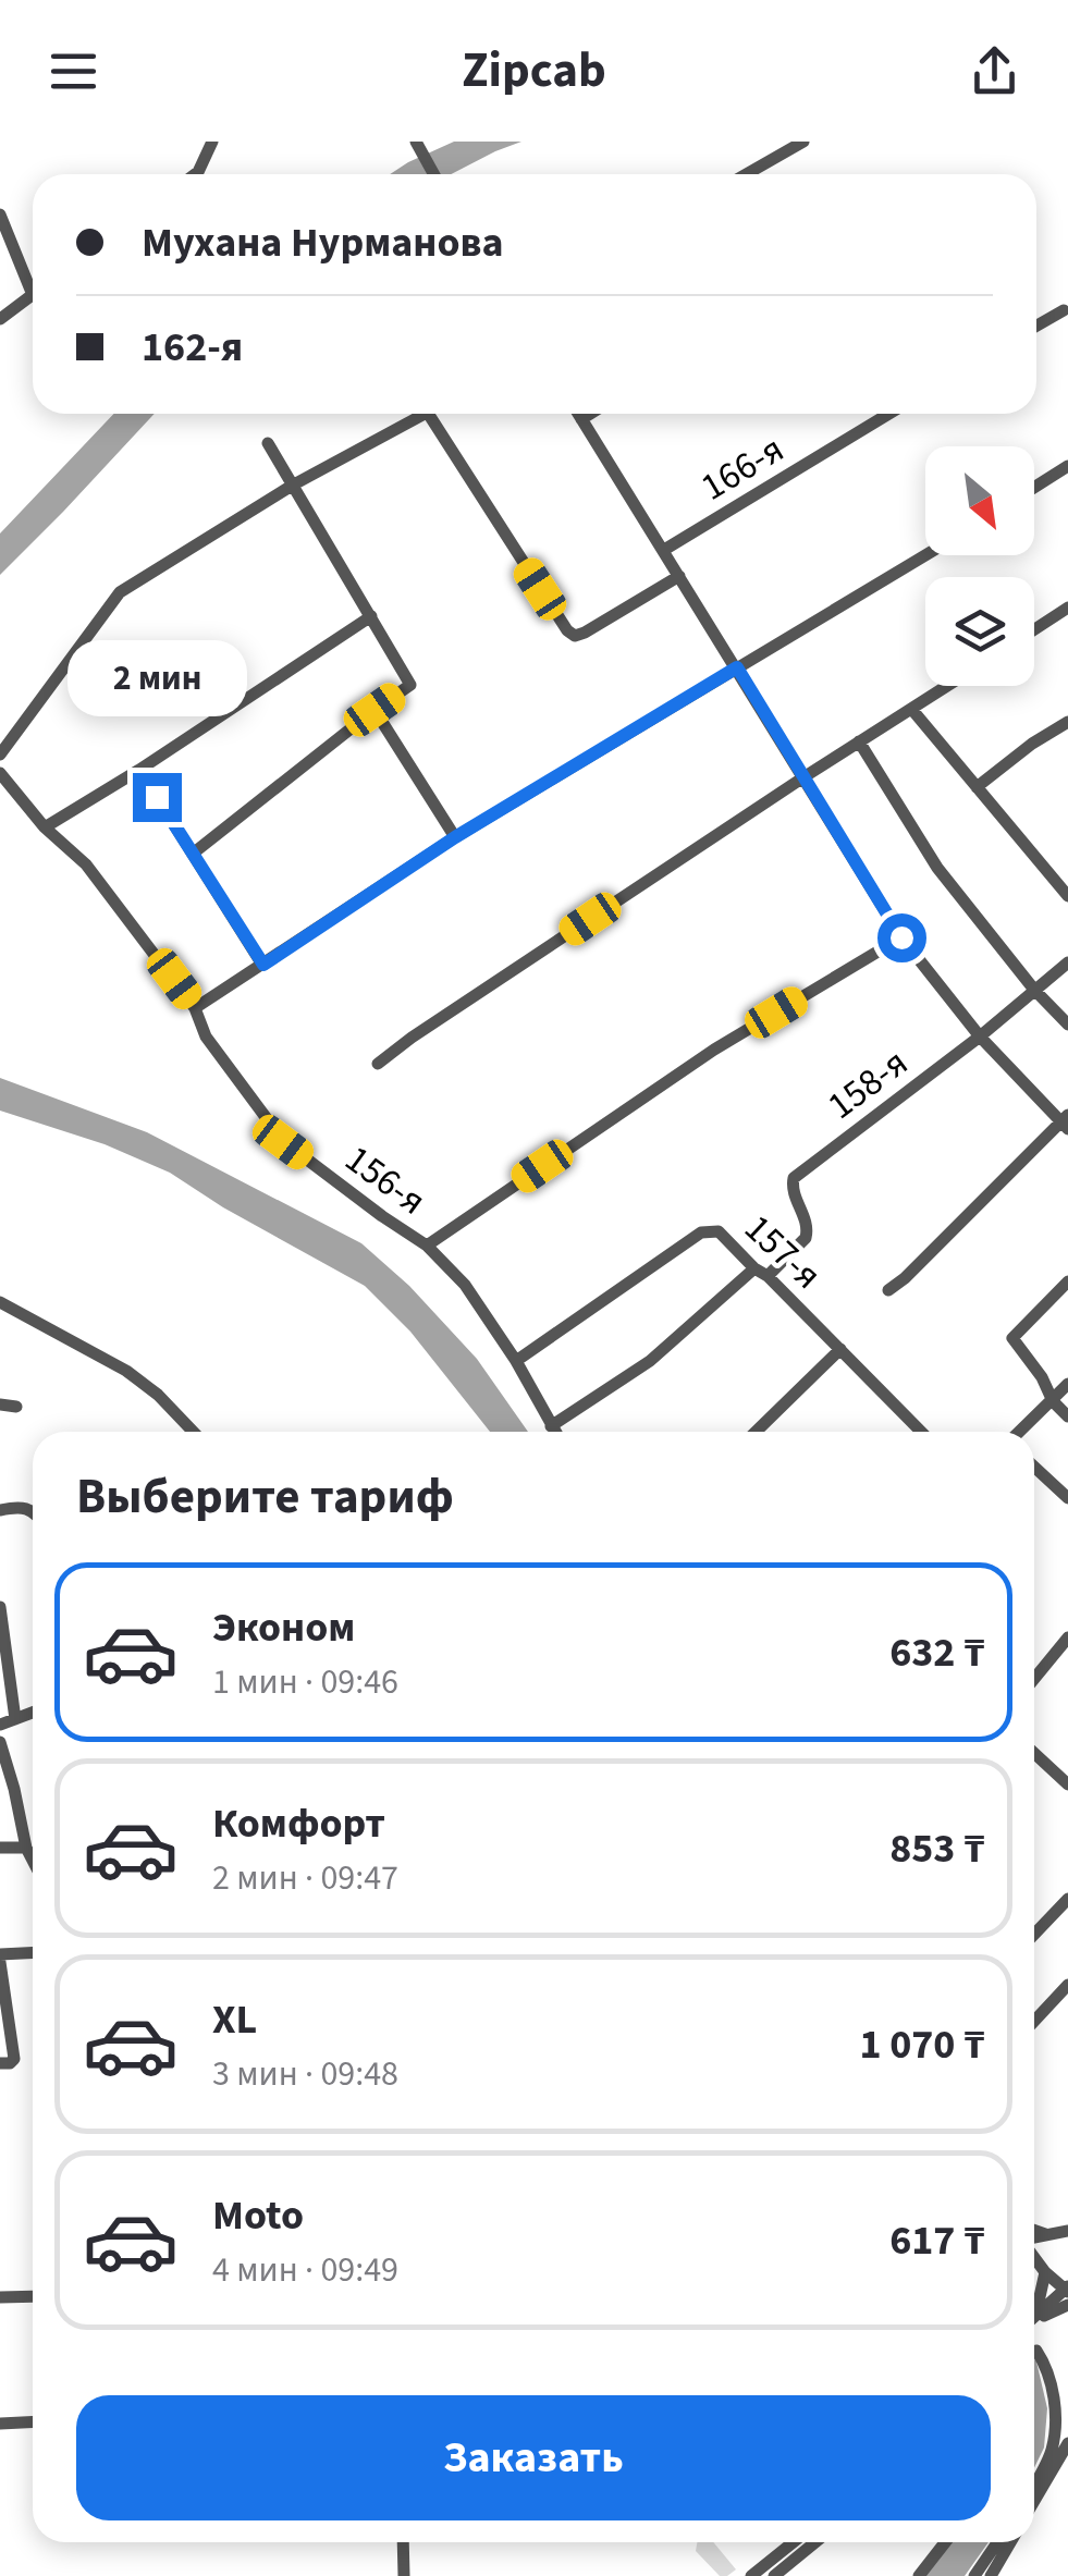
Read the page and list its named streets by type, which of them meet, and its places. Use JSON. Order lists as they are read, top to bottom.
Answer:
{
  "streets": {
    "street": [
      "166-я",
      "158-я",
      "156-я",
      "157-я"
    ]
  },
  "crossings": [
    ["158-я", "157-я"],
    ["156-я", "157-я"]
  ],
  "north": "bottom right",
  "page": {
    "header": "Zipcab",
    "banner": ["Мухана Нурманова", "162-я"],
    "bubble": "2 мин",
    "heading": "Выберите тариф",
    "list": [
      {
        "name": "Эконом",
        "note": "1 мин · 09:46",
        "value": "632 ₸"
      },
      {
        "name": "Комфорт",
        "note": "2 мин · 09:47",
        "value": "853 ₸"
      },
      {
        "name": "XL",
        "note": "3 мин · 09:48",
        "value": "1 070 ₸"
      },
      {
        "name": "Moto",
        "note": "4 мин · 09:49",
        "value": "617 ₸"
      }
    ],
    "buttons": "Заказать"
  }
}
